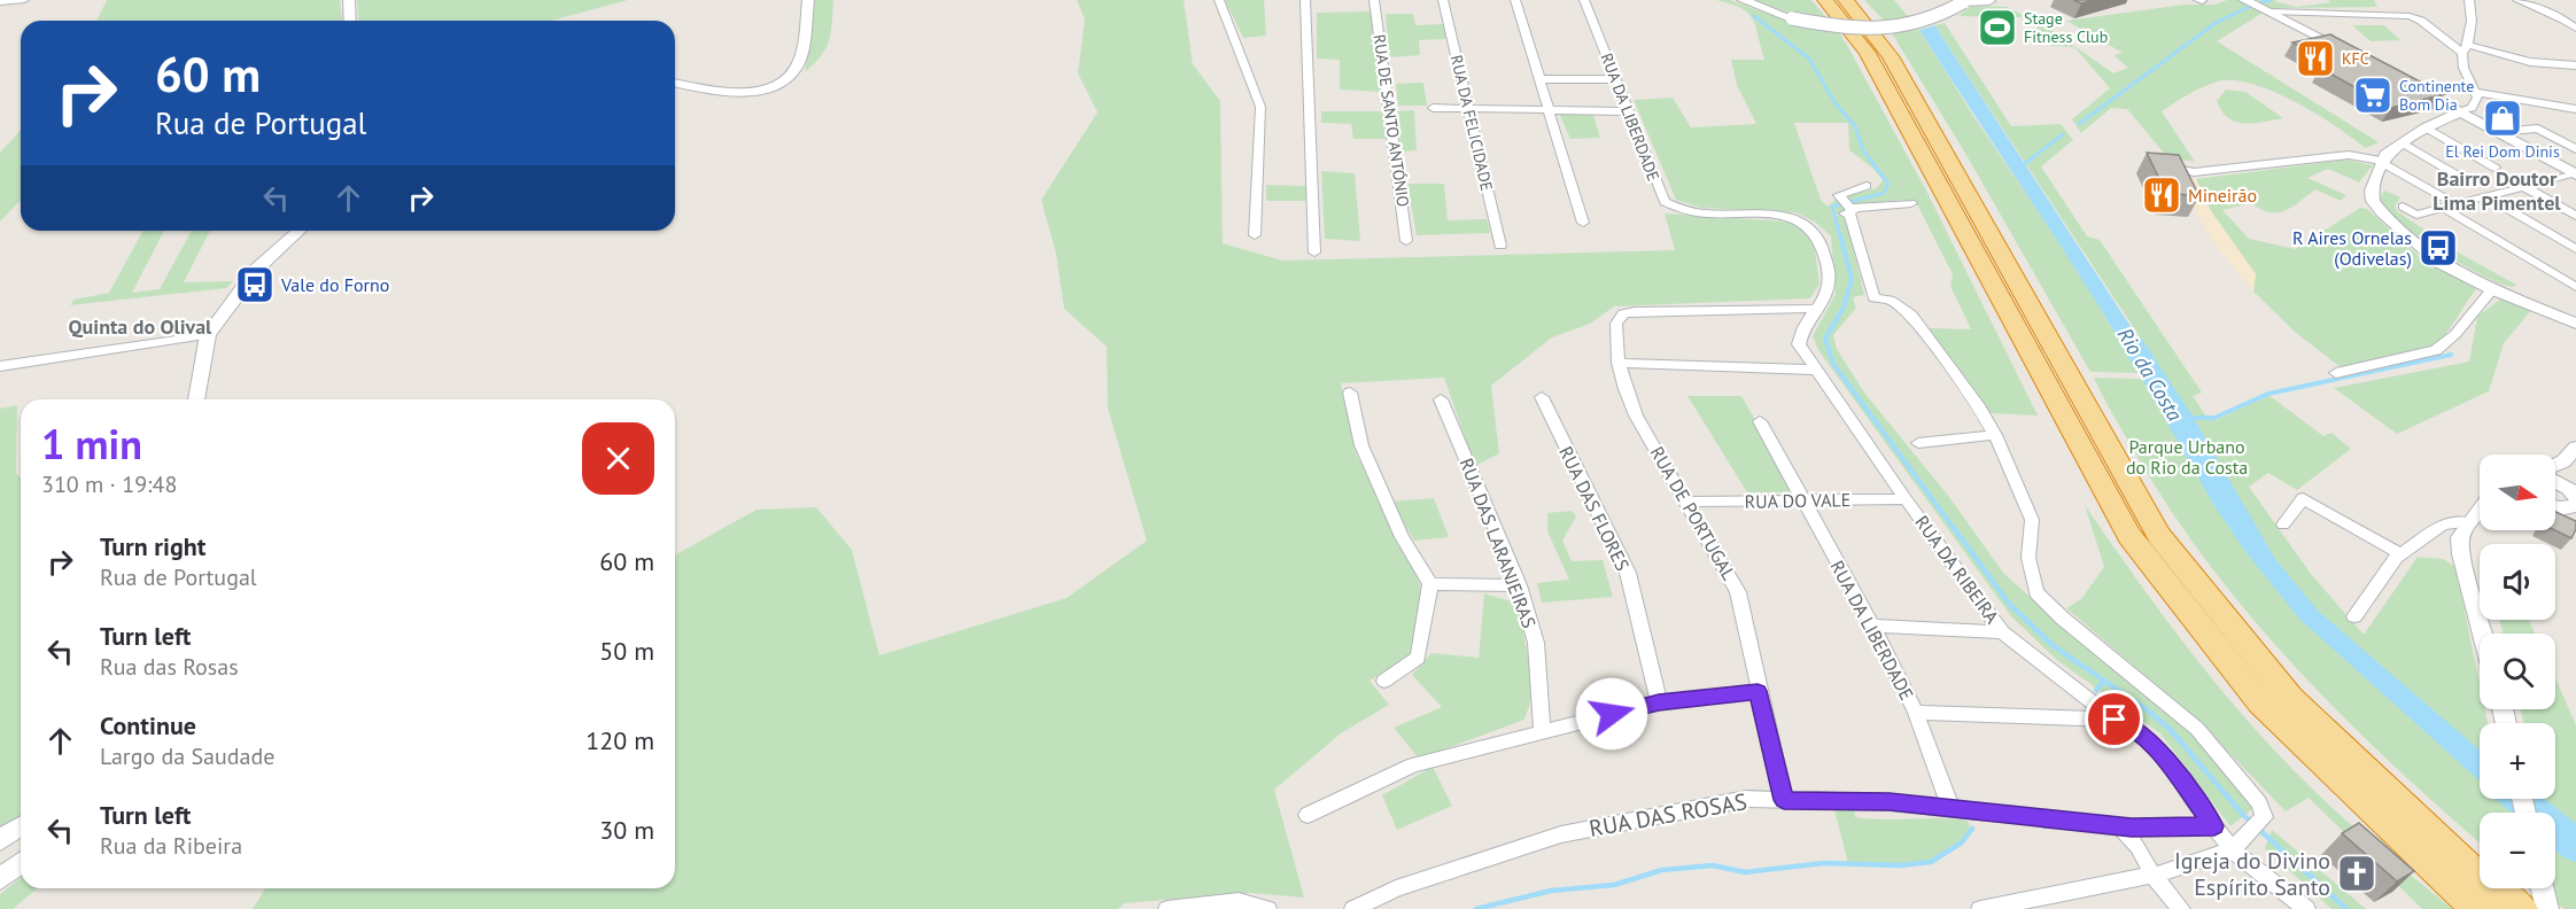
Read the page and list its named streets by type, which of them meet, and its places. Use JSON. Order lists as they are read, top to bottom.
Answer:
{
  "streets": {
    "street": [
      "RUA DA LIBERDADE",
      "RUA DE SANTO ANTÓNIO",
      "RUA DA FELICIDADE",
      "RUA DO VALE",
      "RUA DAS FLORES",
      "RUA DE PORTUGAL",
      "RUA DAS LARANJEIRAS",
      "RUA DA RIBEIRA",
      "RUA DAS ROSAS"
    ]
  },
  "crossings": [
    ["RUA DA LIBERDADE", "RUA DO VALE"],
    ["RUA DA LIBERDADE", "RUA DE PORTUGAL"],
    ["RUA DA LIBERDADE", "RUA DA RIBEIRA"],
    ["RUA DA LIBERDADE", "RUA DAS ROSAS"],
    ["RUA DO VALE", "RUA DE PORTUGAL"],
    ["RUA DO VALE", "RUA DA RIBEIRA"],
    ["RUA DE PORTUGAL", "RUA DA RIBEIRA"],
    ["RUA DE PORTUGAL", "RUA DAS ROSAS"],
    ["RUA DA RIBEIRA", "RUA DAS ROSAS"]
  ],
  "districts": ["Bairro Doutor Lima Pimentel", "Quinta do Olival"],
  "water": ["Rio da Costa"],
  "parks": ["Parque Urbano do Rio da Costa"],
  "places": {
    "sports": ["Stage Fitness Club"],
    "restaurant": ["KFC", "Mineirão"],
    "supermarket": ["Continente Bom Dia"],
    "shop": ["El Rei Dom Dinis"],
    "bus stop": ["R Aires Ornelas (Odivelas)", "Vale do Forno"],
    "church": ["Igreja do Divino Espírito Santo"]
  },
  "north": "right",
  "page": {
    "turn": ["60 m", "Rua de Portugal"],
    "heading": ["1 min", "310 m · 19:48"],
    "map_buttons": ["+", "−"],
    "list": [
      {
        "name": "Turn right",
        "note": "Rua de Portugal",
        "value": "60 m"
      },
      {
        "name": "Turn left",
        "note": "Rua das Rosas",
        "value": "50 m"
      },
      {
        "name": "Continue",
        "note": "Largo da Saudade",
        "value": "120 m"
      },
      {
        "name": "Turn left",
        "note": "Rua da Ribeira",
        "value": "30 m"
      }
    ]
  }
}
